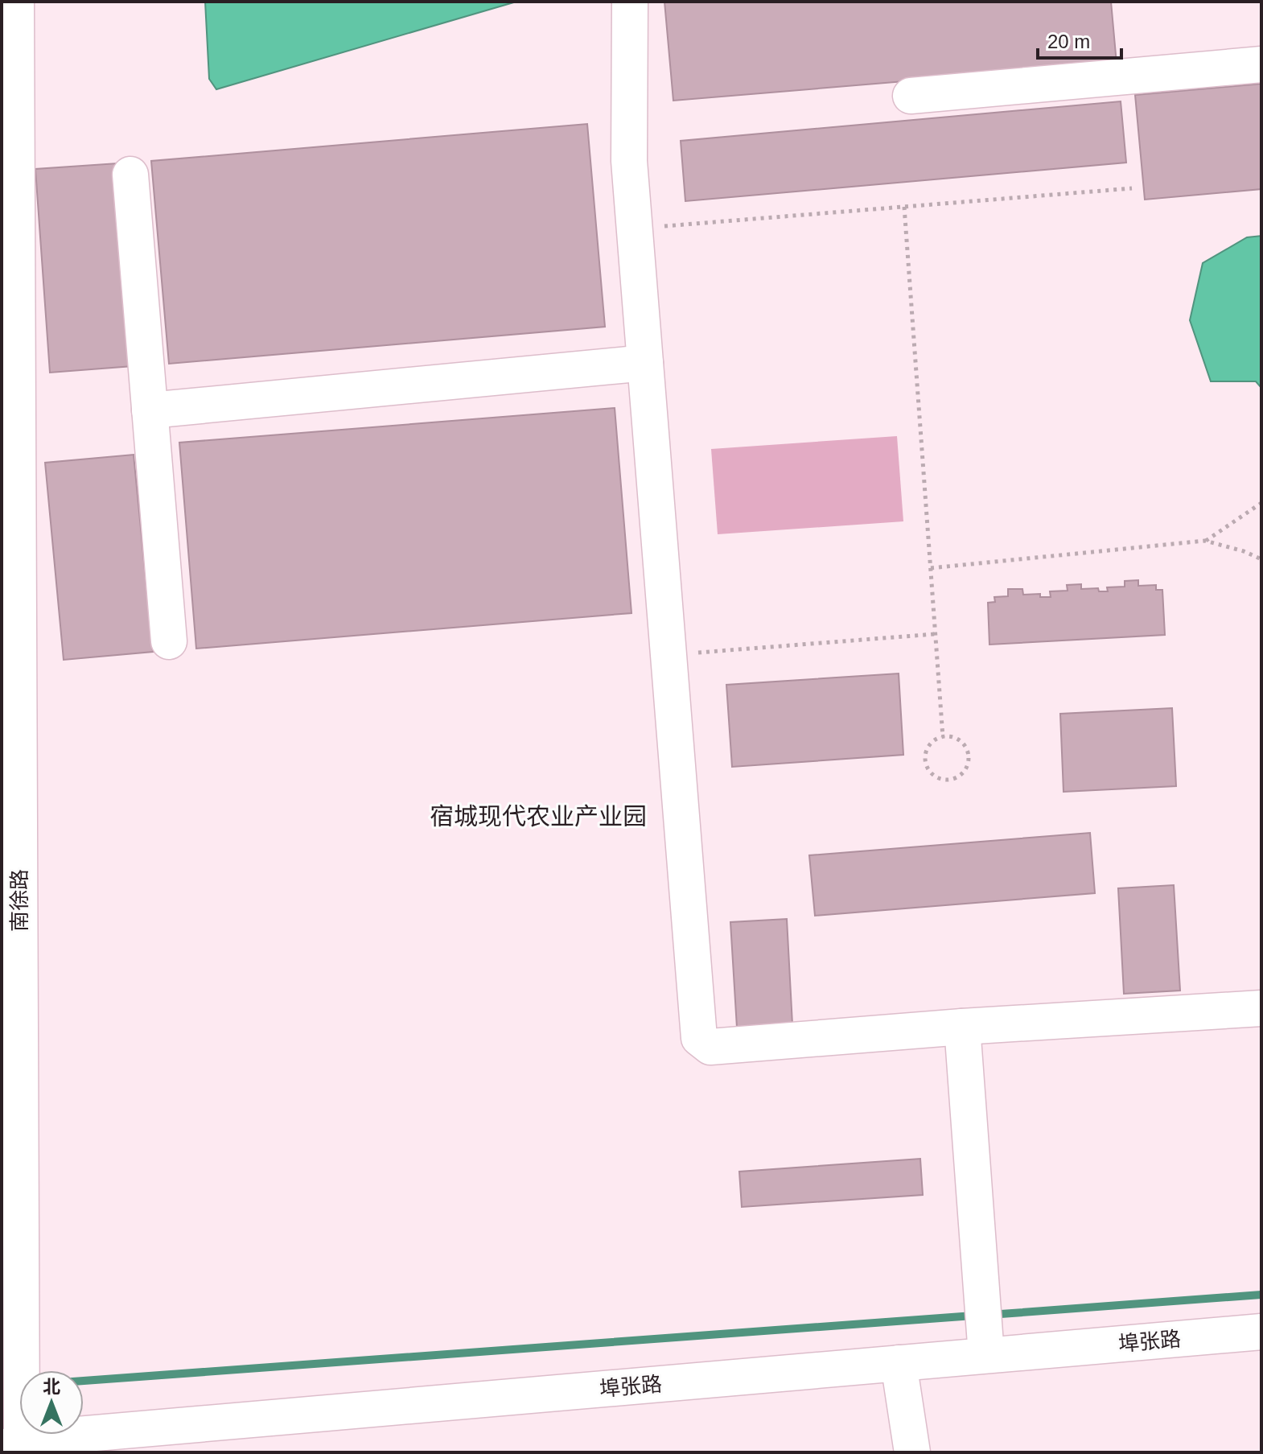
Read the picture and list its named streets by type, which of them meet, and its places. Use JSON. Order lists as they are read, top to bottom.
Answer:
{
  "streets": {
    "street": ["南徐路", "埠张路"]
  },
  "crossings": [
    ["南徐路", "埠张路"]
  ],
  "districts": ["宿城现代农业产业园"],
  "scale_bar": "20 m",
  "north": "top"
}
